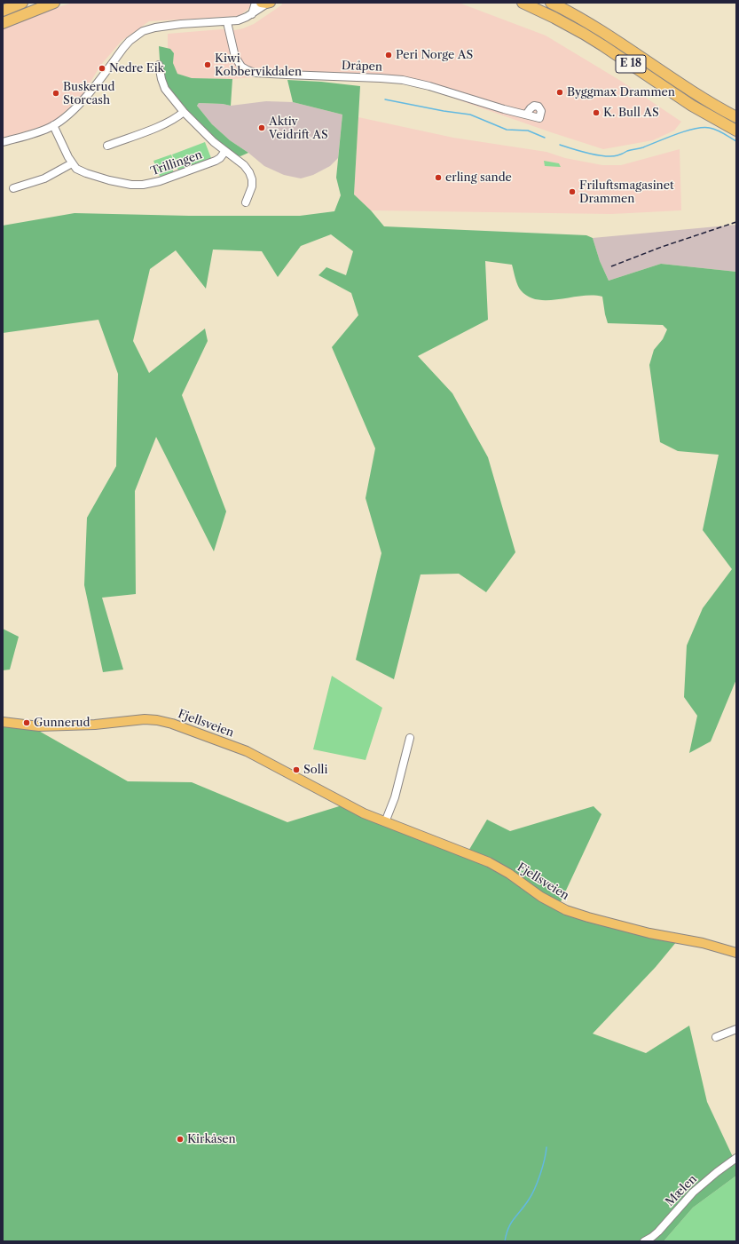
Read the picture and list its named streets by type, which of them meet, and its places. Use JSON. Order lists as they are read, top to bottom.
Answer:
{
  "streets": {
    "highway": ["E 18"],
    "main road": ["Fjellsveien"],
    "street": ["Dråpen", "Trillingen", "Mælen"]
  },
  "places": [
    "Peri Norge AS",
    "Kiwi Kobbervikdalen",
    "Nedre Eik",
    "Byggmax Drammen",
    "Buskerud Storcash",
    "K. Bull AS",
    "Aktiv Veidrift AS",
    "erling sande",
    "Friluftsmagasinet Drammen",
    "Gunnerud",
    "Solli",
    "Kirkåsen"
  ]
}
